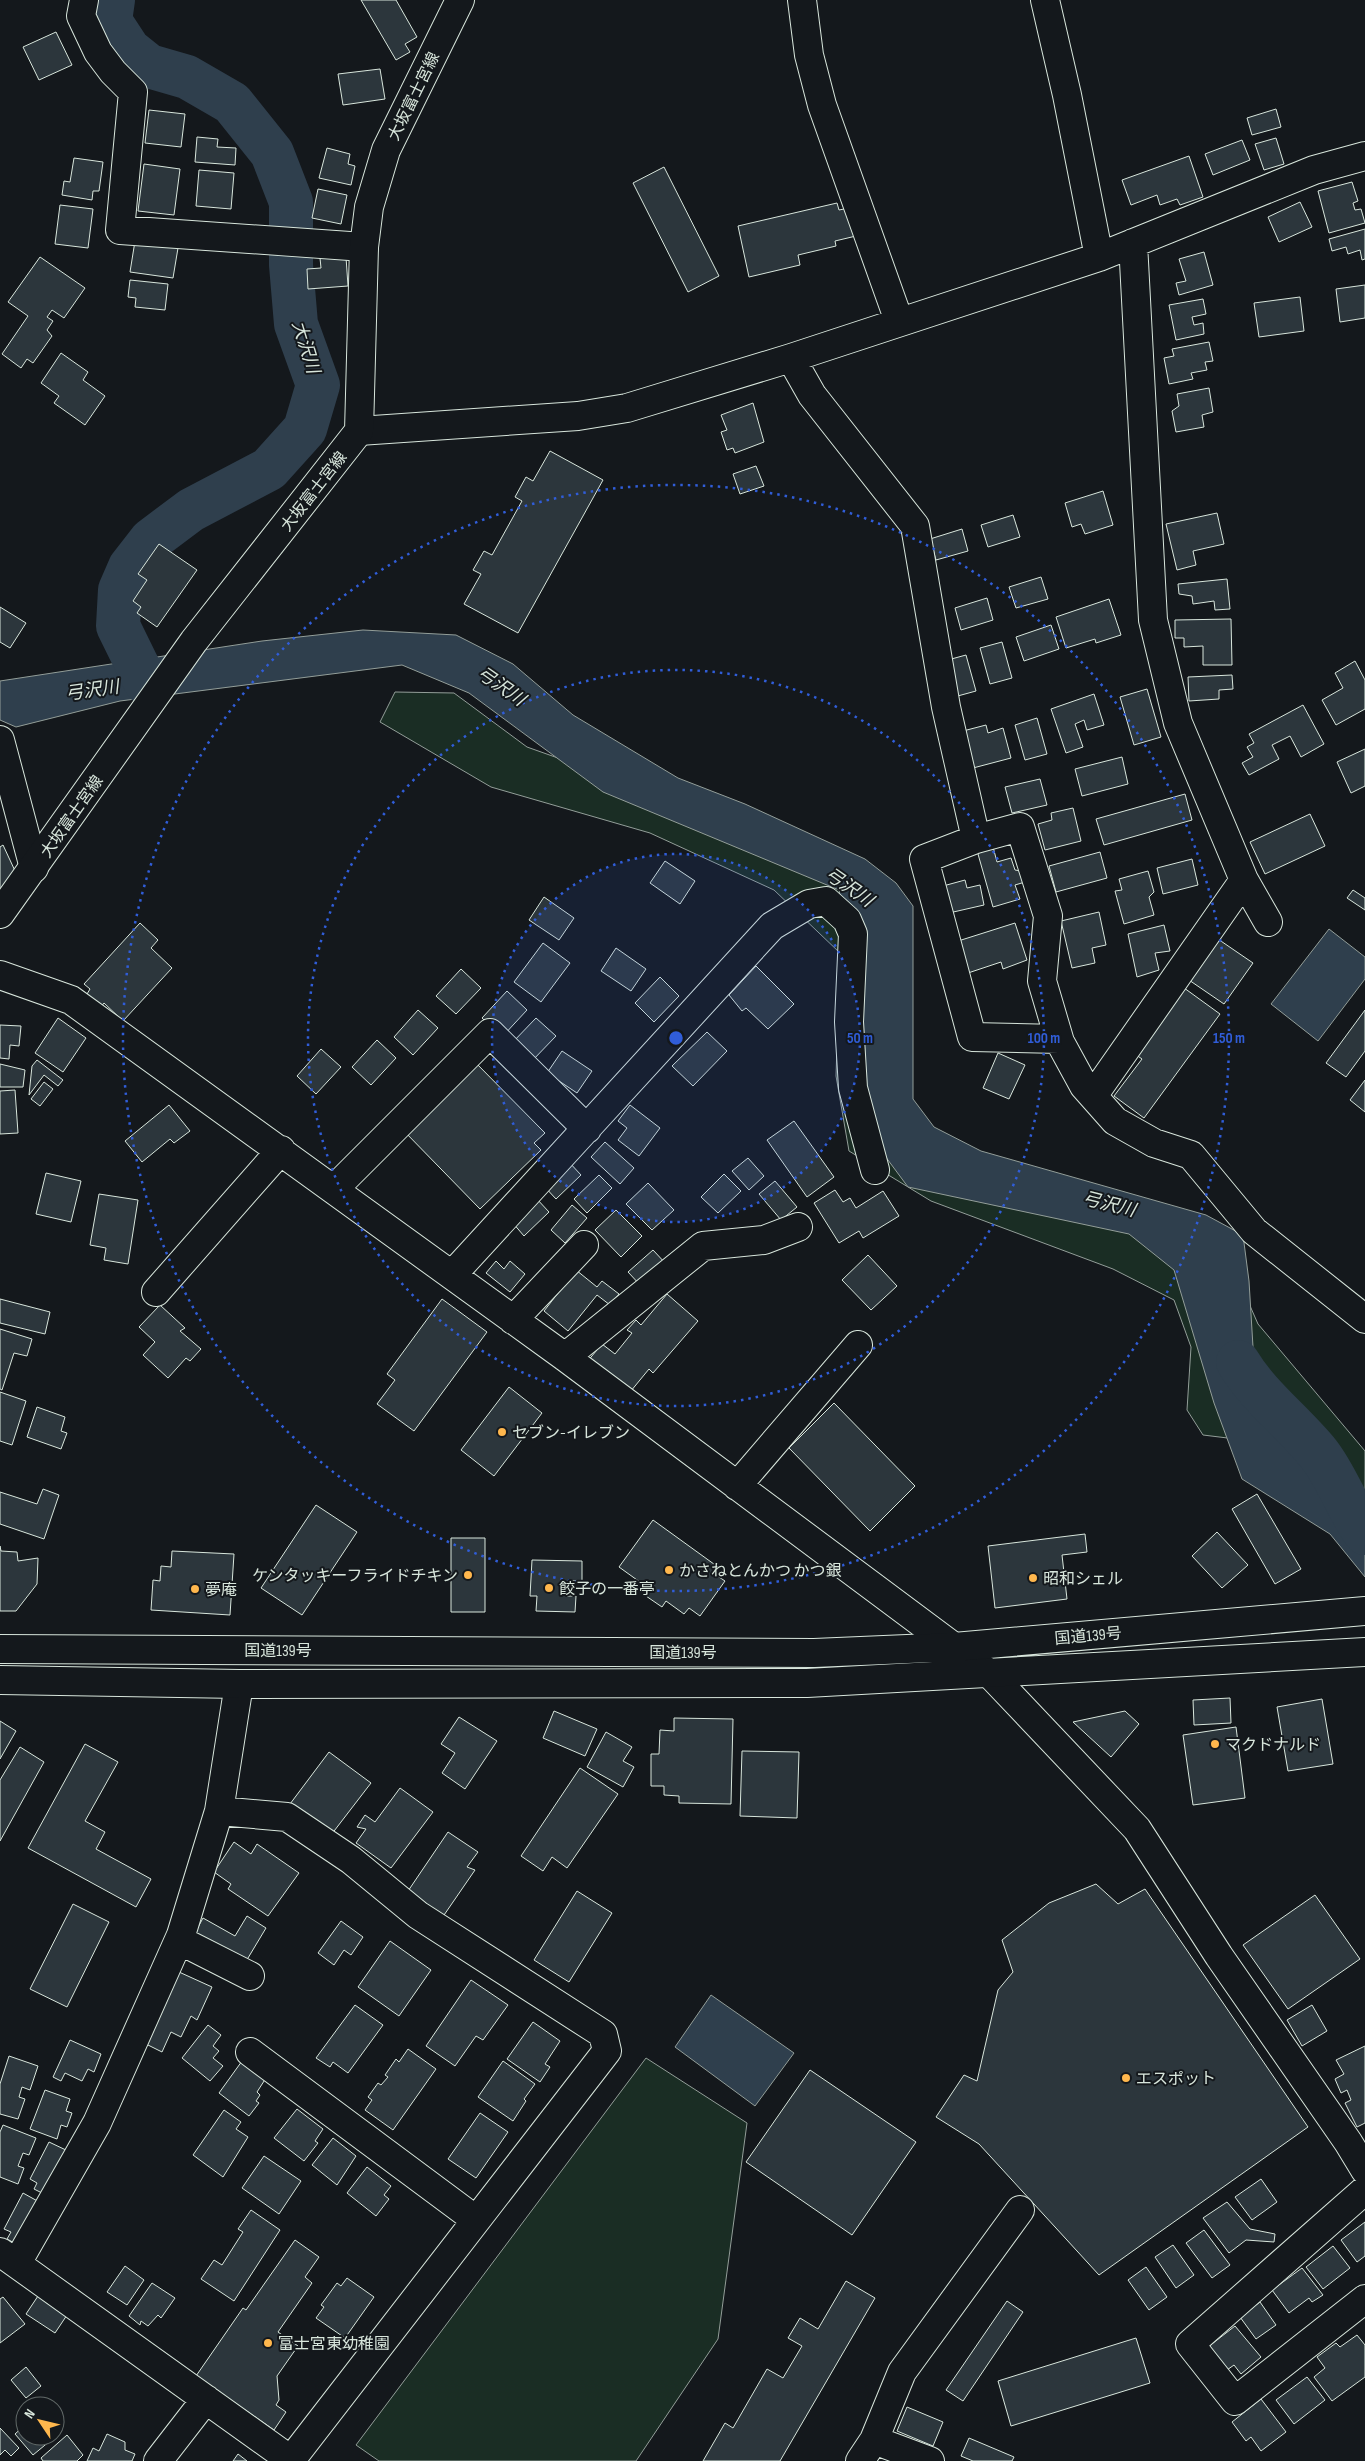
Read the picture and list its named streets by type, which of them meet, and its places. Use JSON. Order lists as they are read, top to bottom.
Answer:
{
  "streets": {
    "main road": ["大坂富士宮線", "国道139号"]
  },
  "water": ["大沢川", "弓沢川"],
  "places": [
    "セブン-イレブン",
    "かさねとんかつ かつ銀",
    "ケンタッキーフライドチキン",
    "昭和シェル",
    "餃子の一番亭",
    "夢庵",
    "マクドナルド",
    "エスポット",
    "富士宮東幼稚園"
  ],
  "north": "top left",
  "rings": ["50 m", "100 m", "150 m"]
}
